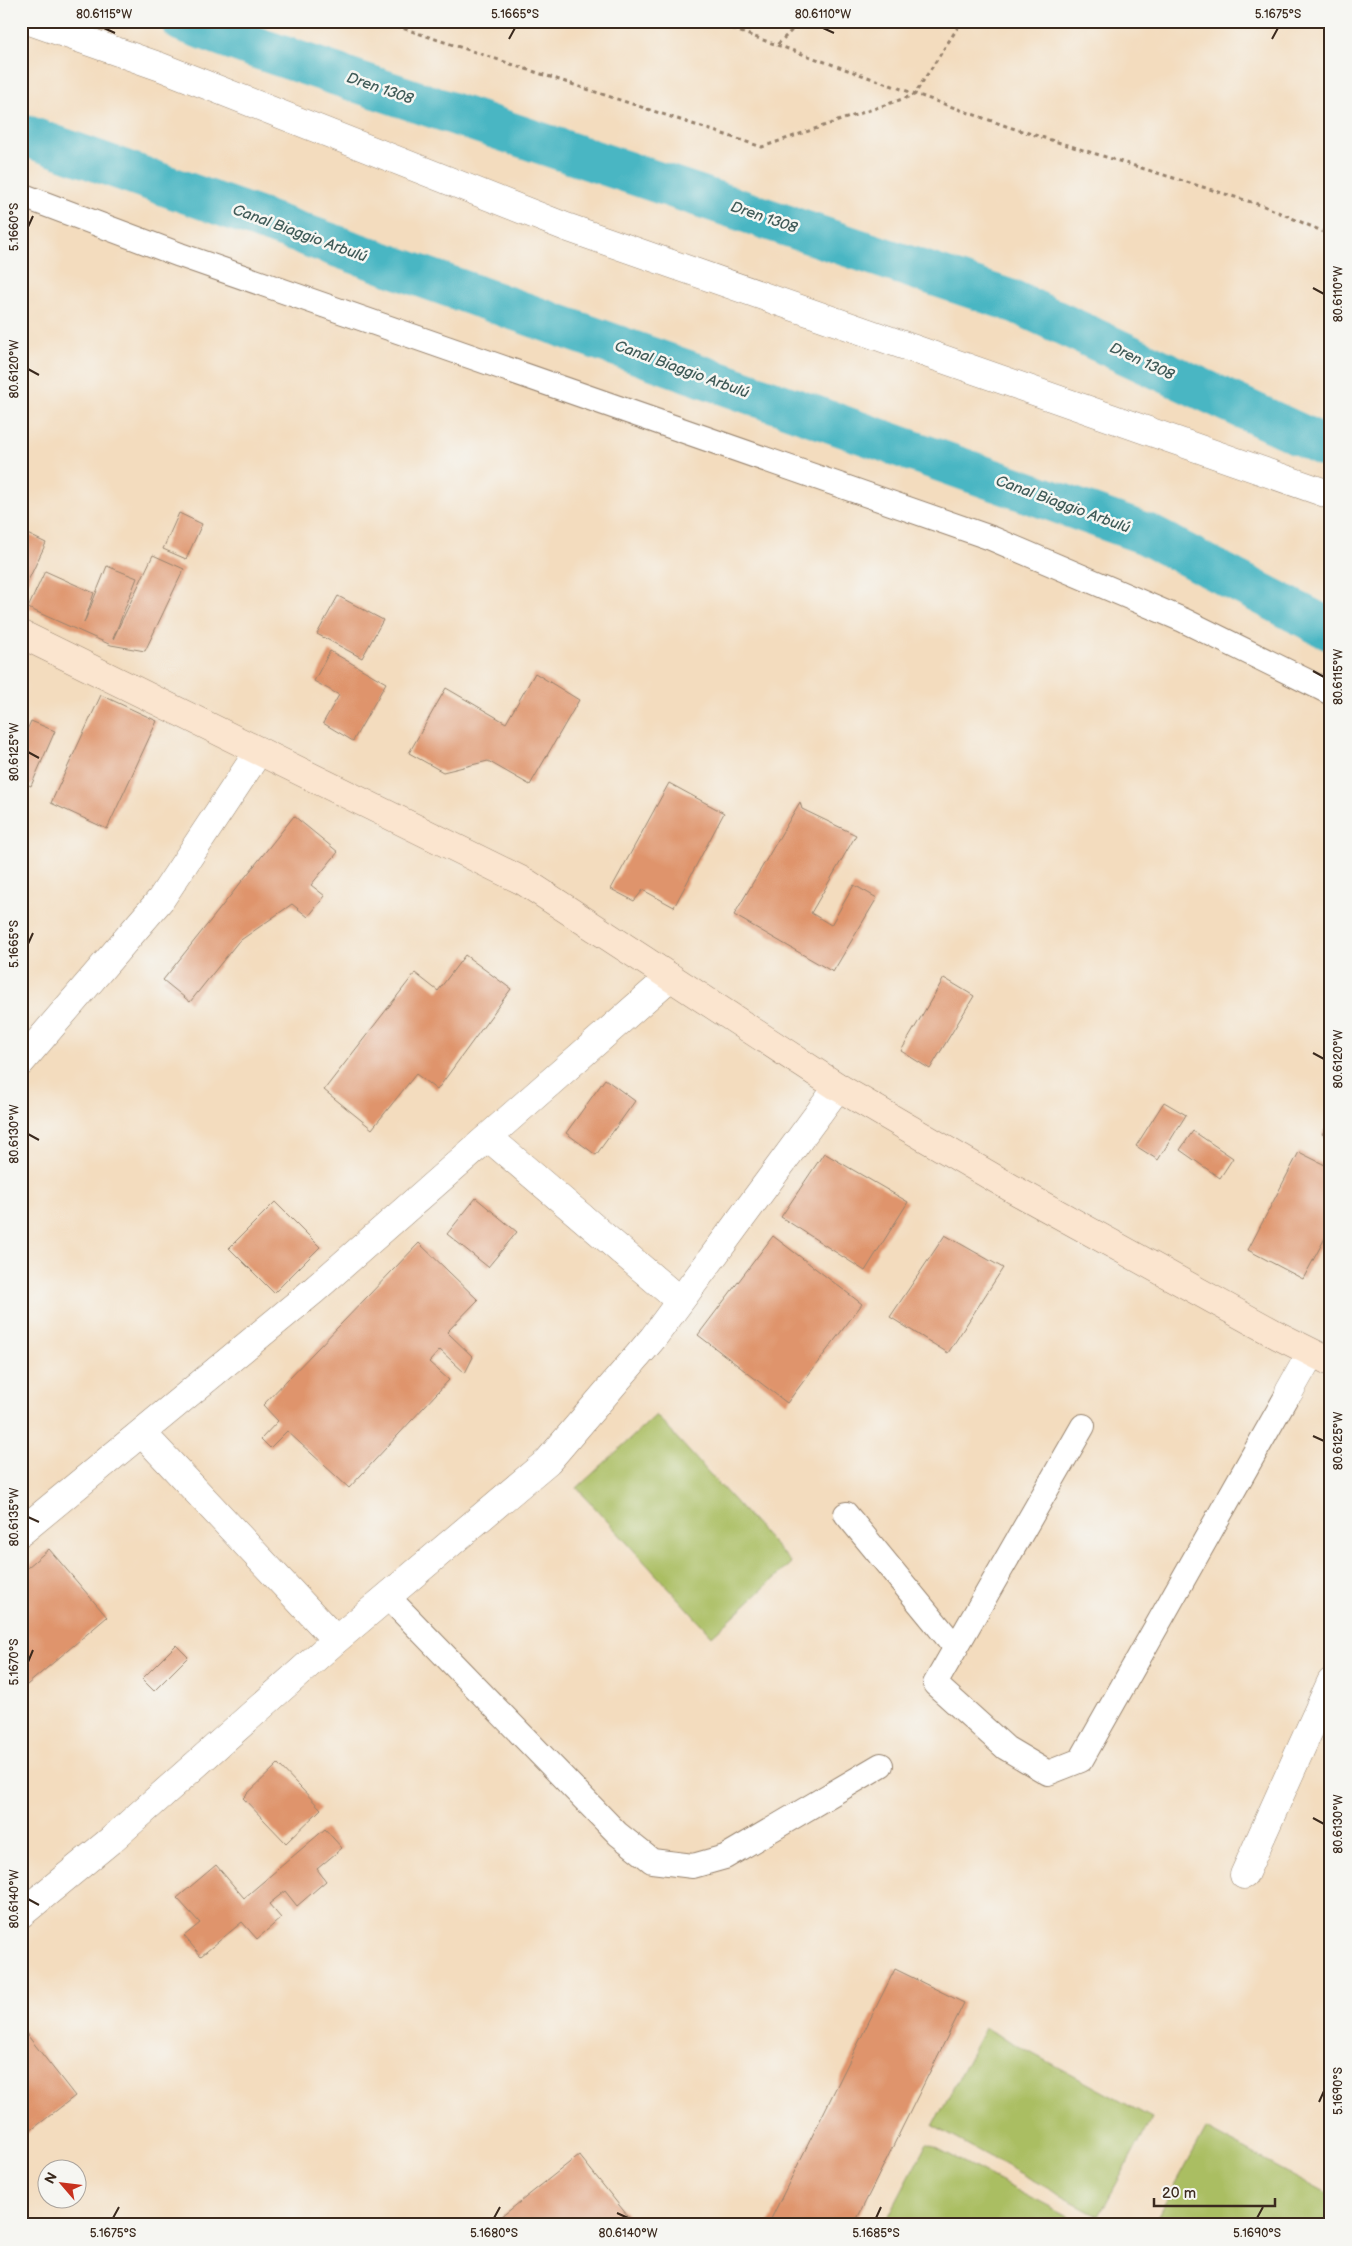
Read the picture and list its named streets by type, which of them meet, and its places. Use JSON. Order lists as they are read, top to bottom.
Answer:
{
  "water": ["Dren 1308", "Canal Biaggio Arbulú"],
  "scale_bar": "20 m",
  "north": "top left",
  "coordinates": [
    "80.6115°W",
    "5.1665°S",
    "80.6110°W",
    "5.1675°S",
    "5.1660°S",
    "80.6120°W",
    "80.6125°W",
    "80.6130°W",
    "80.6135°W",
    "5.1670°S",
    "80.6140°W",
    "5.1690°S",
    "5.1680°S",
    "5.1685°S"
  ]
}
